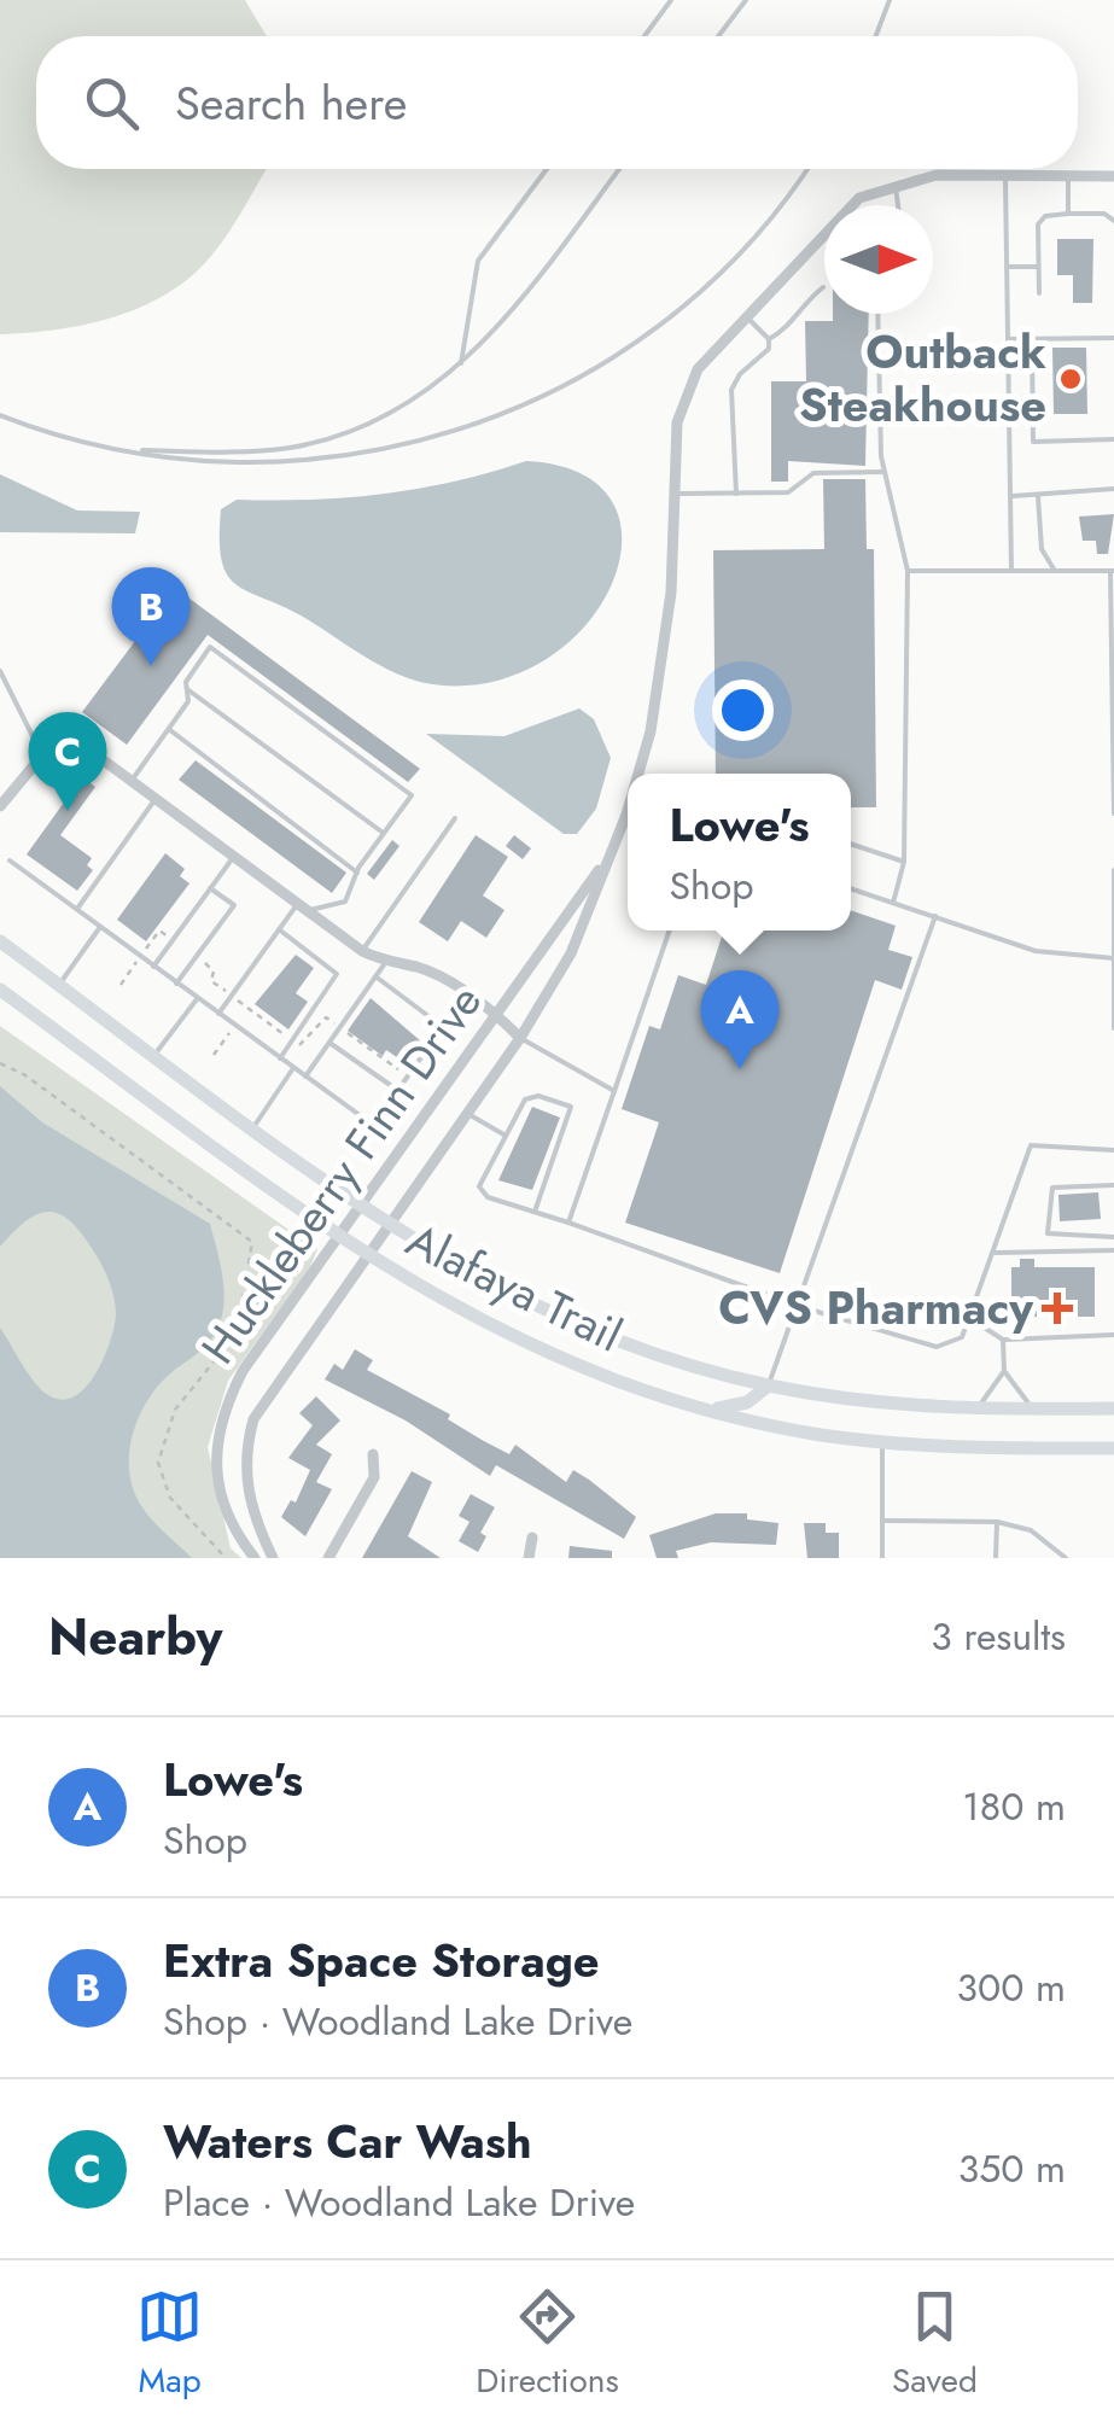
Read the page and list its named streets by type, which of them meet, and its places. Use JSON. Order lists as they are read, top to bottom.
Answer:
{
  "streets": {
    "main road": ["Alafaya Trail"],
    "street": ["Huckleberry Finn Drive"]
  },
  "crossings": [
    ["Huckleberry Finn Drive", "Alafaya Trail"]
  ],
  "places": {
    "other": ["Outback Steakhouse"],
    "health": ["CVS Pharmacy"]
  },
  "north": "right",
  "page": {
    "search": "Search here",
    "pins": ["B", "C", "A"],
    "popup": ["Lowe's", "Shop"],
    "heading": ["Nearby", "3 results"],
    "list": [
      {
        "mark": "A",
        "name": "Lowe's",
        "note": "Shop",
        "value": "180 m"
      },
      {
        "mark": "B",
        "name": "Extra Space Storage",
        "note": "Shop · Woodland Lake Drive",
        "value": "300 m"
      },
      {
        "mark": "C",
        "name": "Waters Car Wash",
        "note": "Place · Woodland Lake Drive",
        "value": "350 m"
      }
    ],
    "nav": ["Map", "Directions", "Saved"]
  }
}
